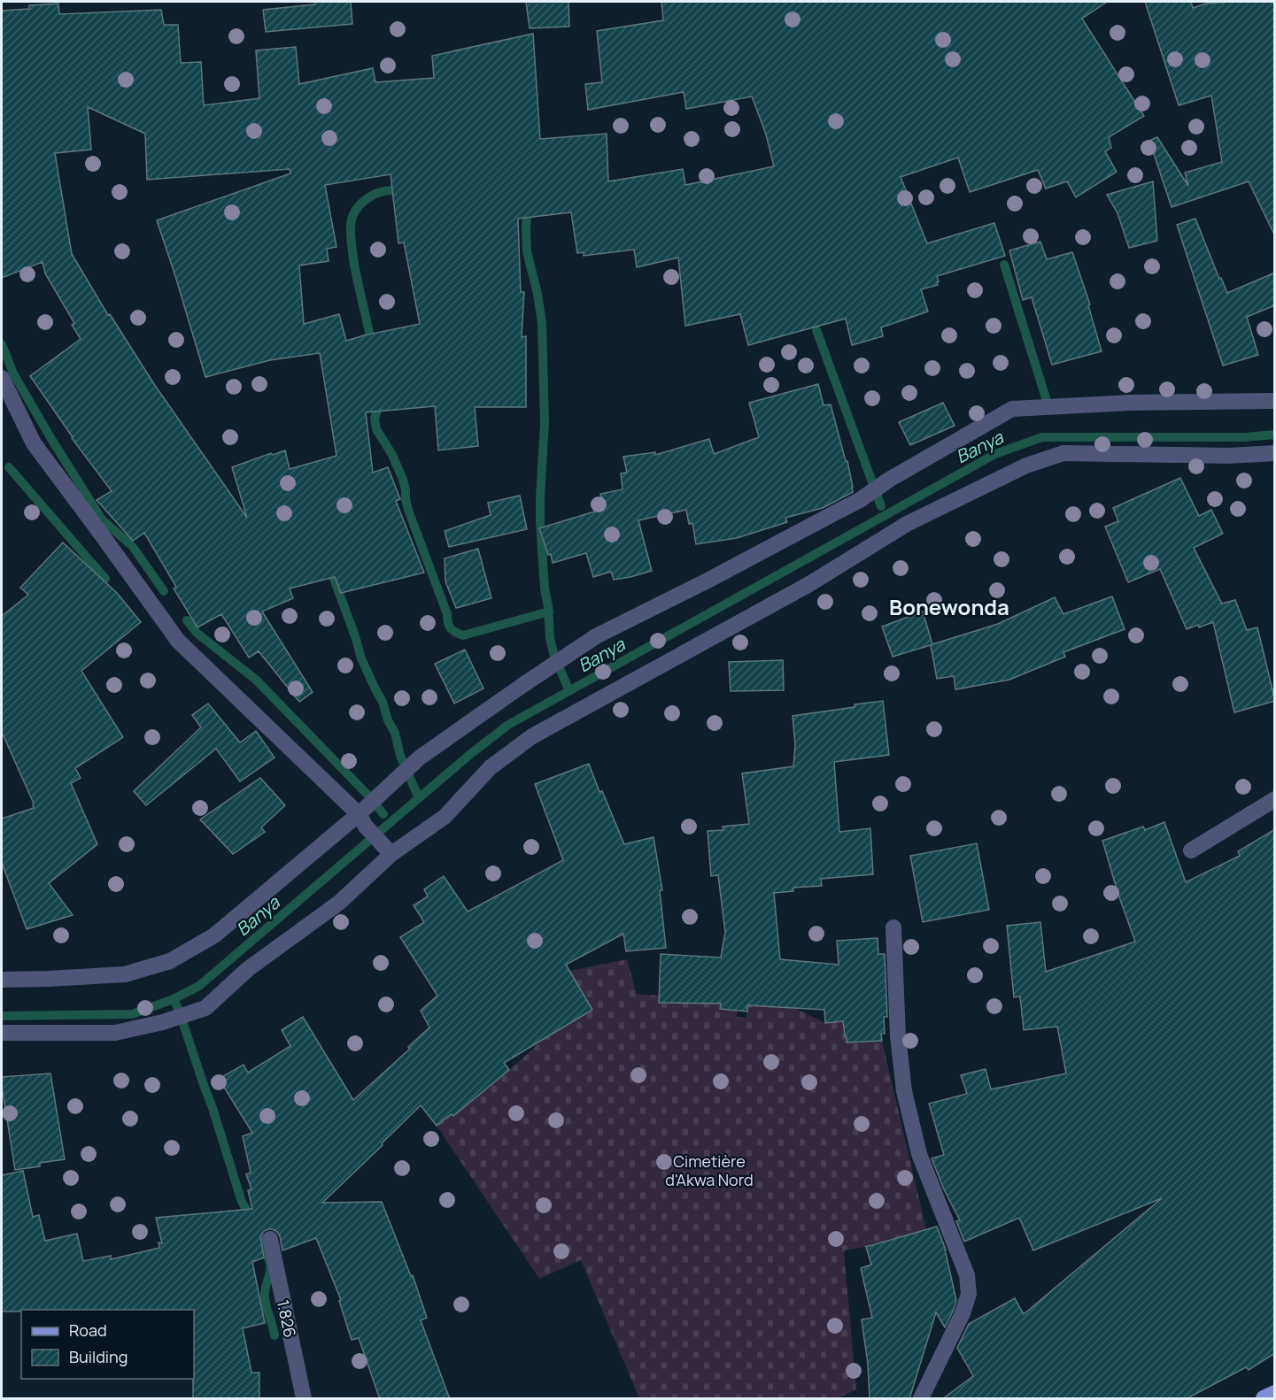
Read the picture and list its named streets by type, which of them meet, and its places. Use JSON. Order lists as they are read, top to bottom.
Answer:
{
  "streets": {
    "street": ["1.826"]
  },
  "districts": ["Bonewonda"],
  "water": ["Banya"],
  "parks": ["Cimetière d'Akwa Nord"],
  "legend": ["Road", "Building"]
}
